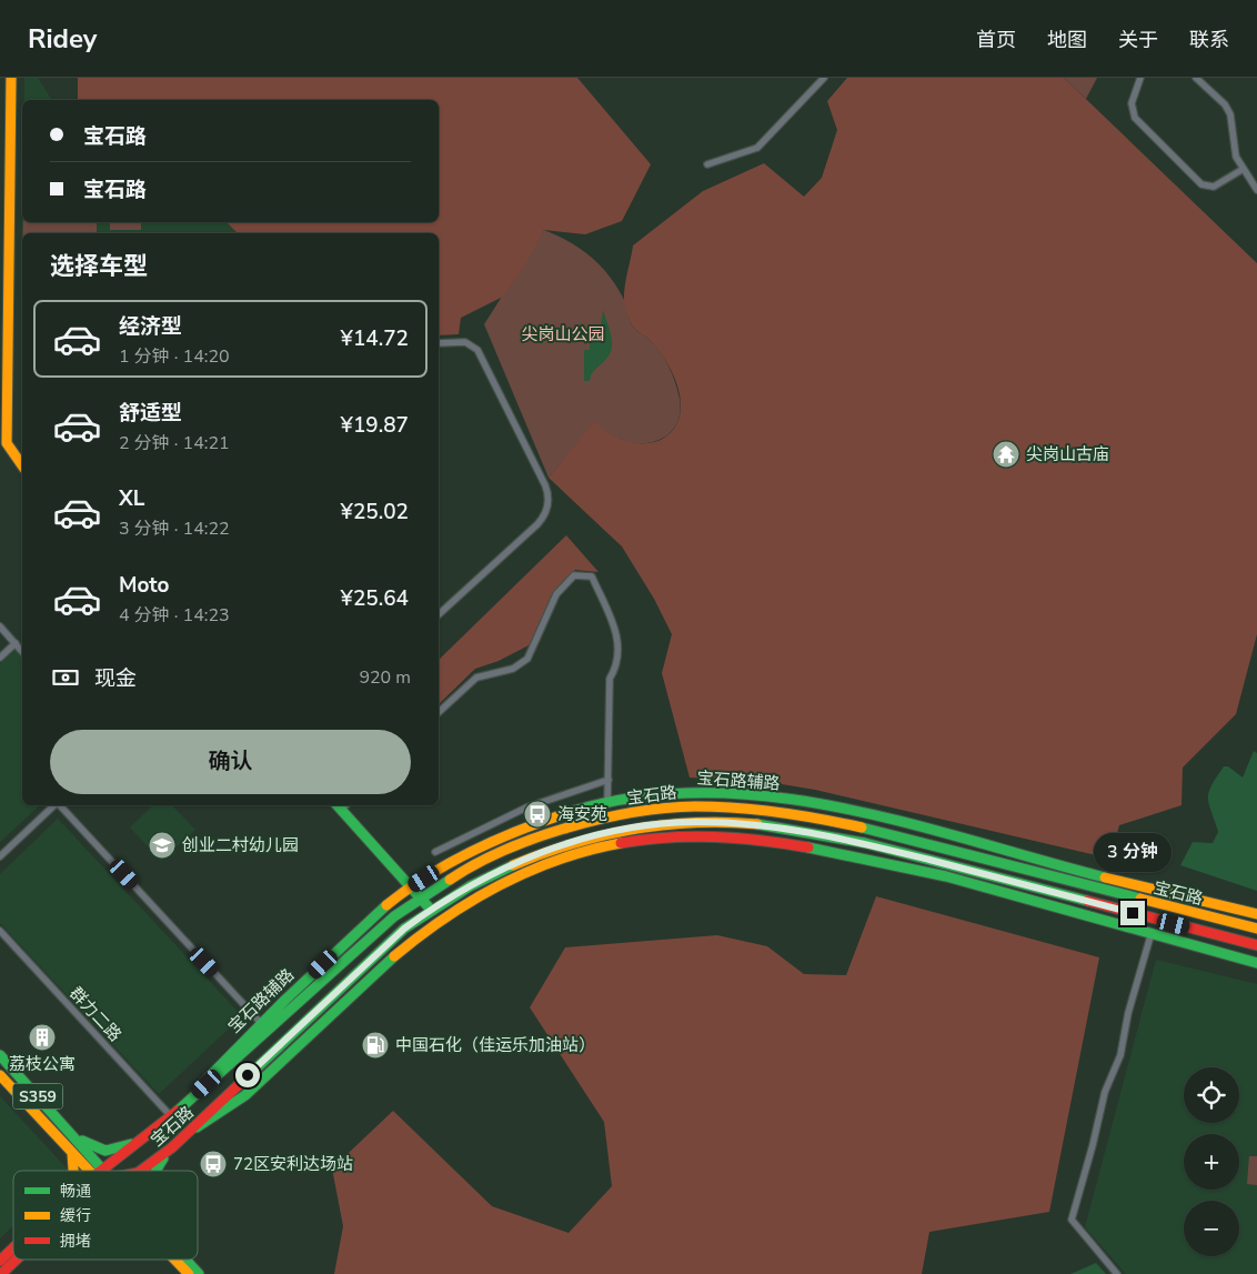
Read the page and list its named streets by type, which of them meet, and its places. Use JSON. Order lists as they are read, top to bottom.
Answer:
{
  "streets": {
    "main road": ["宝石路辅路", "宝石路", "S359"],
    "street": ["群力二路"]
  },
  "crossings": [
    ["宝石路辅路", "宝石路"],
    ["宝石路", "群力二路"],
    ["宝石路", "S359"]
  ],
  "parks": ["尖岗山公园"],
  "places": {
    "temple": ["尖岗山古庙"],
    "bus stop": ["海安苑", "72区安利达场站"],
    "school or university": ["创业二村幼儿园"],
    "building": ["荔枝公寓"],
    "fuel station": ["中国石化（佳运乐加油站）"]
  },
  "legend": ["畅通", "缓行", "拥堵"],
  "page": {
    "header": "Ridey",
    "nav": [
      "首页",
      "地图",
      "关于",
      "联系"
    ],
    "banner": ["宝石路", "宝石路"],
    "heading": "选择车型",
    "list": [
      {
        "name": "经济型",
        "note": "1 分钟 · 14:20",
        "value": "¥14.72"
      },
      {
        "name": "舒适型",
        "note": "2 分钟 · 14:21",
        "value": "¥19.87"
      },
      {
        "name": "XL",
        "note": "3 分钟 · 14:22",
        "value": "¥25.02"
      },
      {
        "name": "Moto",
        "note": "4 分钟 · 14:23",
        "value": "¥25.64"
      }
    ],
    "pay": ["现金", "920 m"],
    "buttons": "确认",
    "bubble": "3 分钟",
    "map_buttons": ["+", "−"]
  }
}
